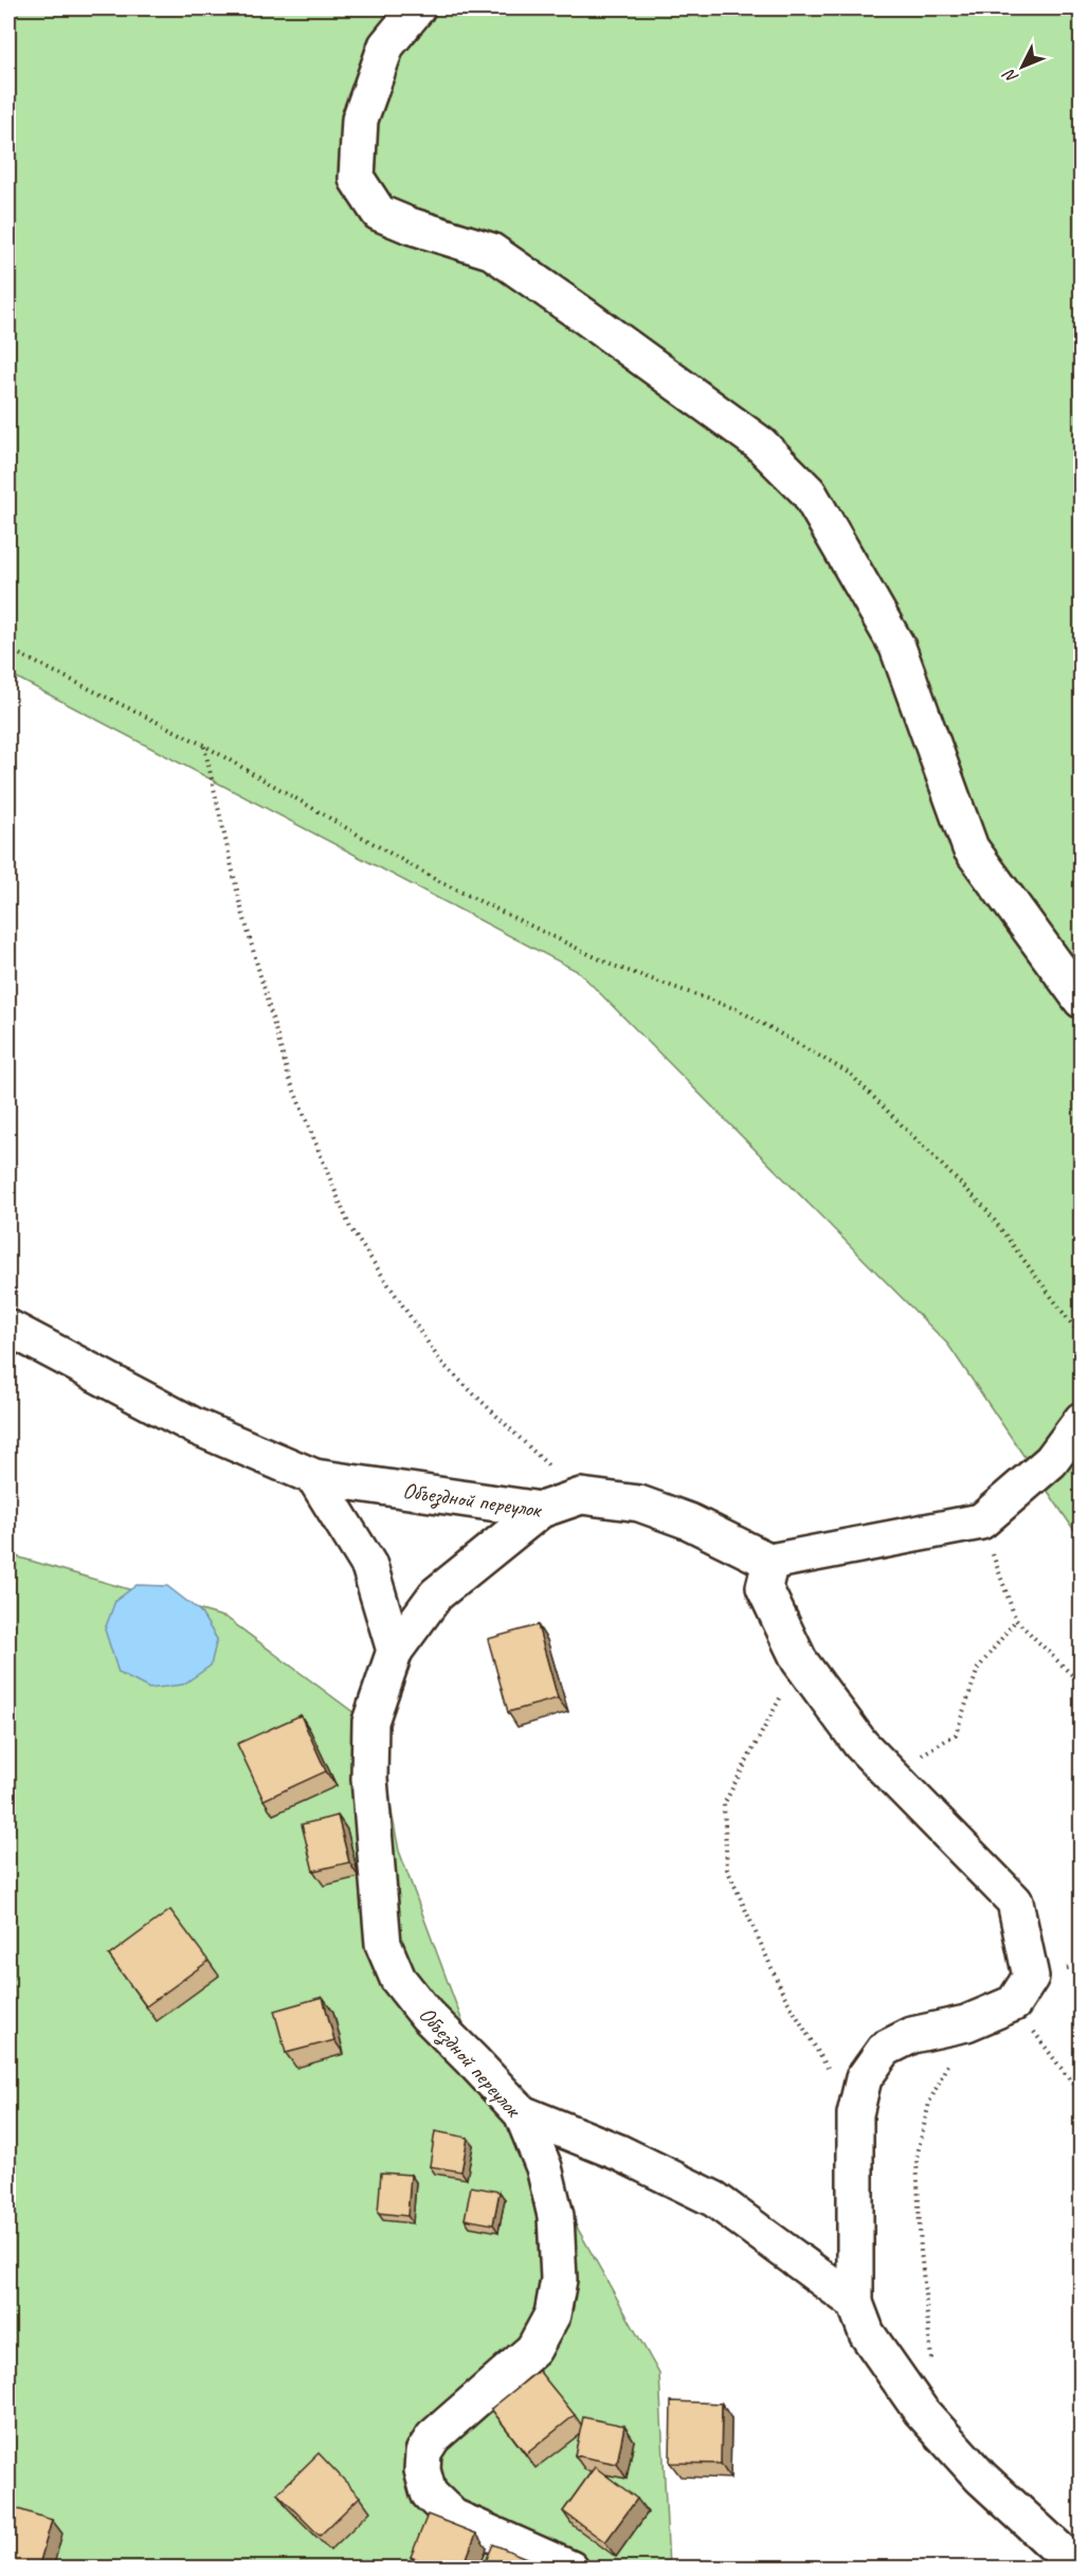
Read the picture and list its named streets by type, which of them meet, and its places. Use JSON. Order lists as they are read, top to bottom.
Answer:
{
  "streets": {
    "street": ["Объездной переулок"]
  },
  "north": "bottom left"
}
